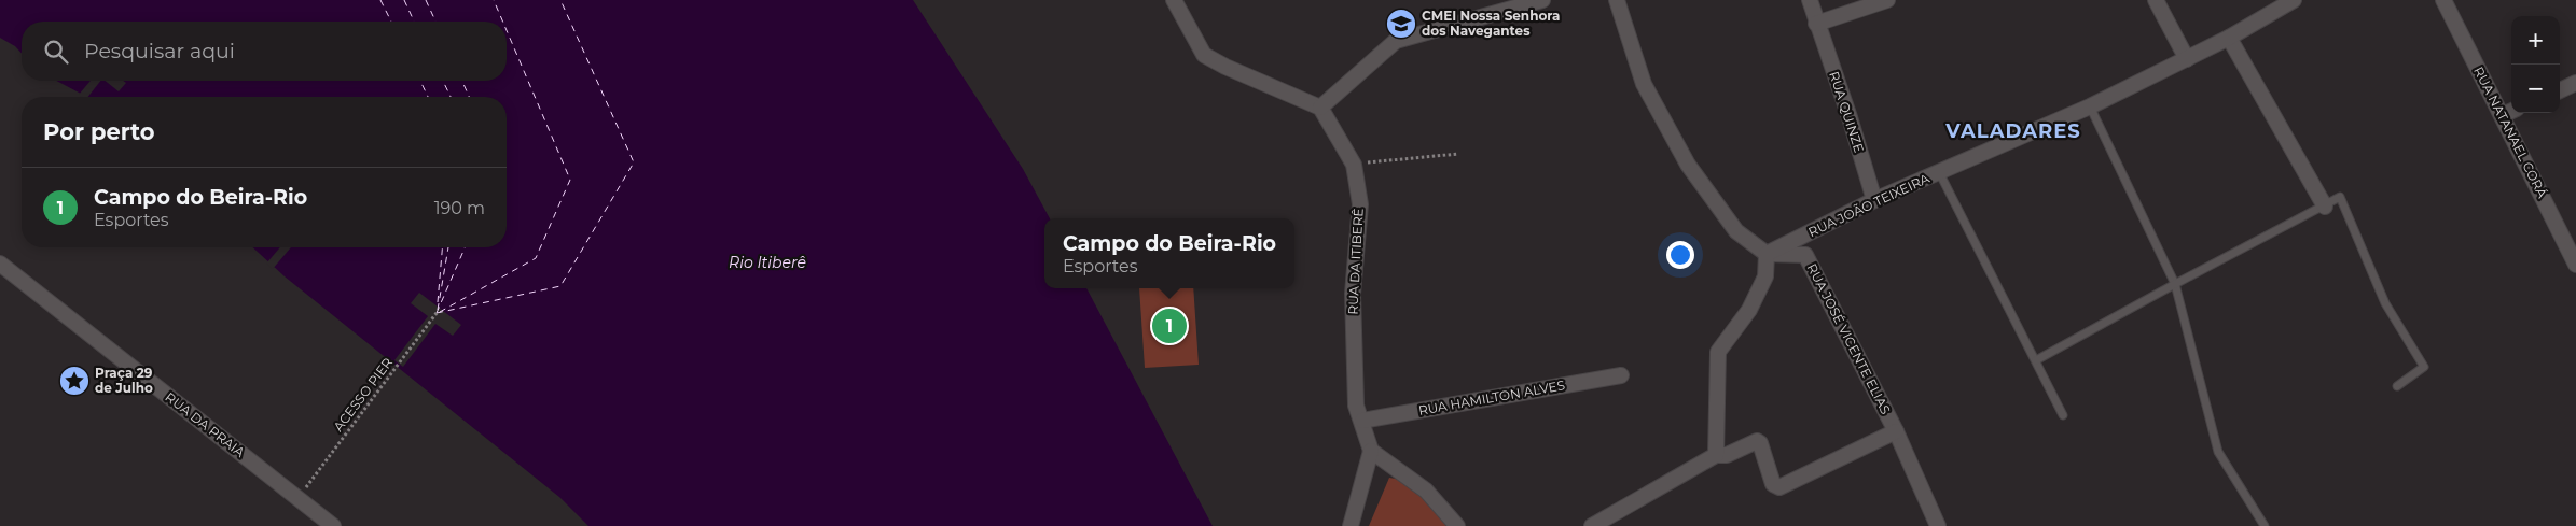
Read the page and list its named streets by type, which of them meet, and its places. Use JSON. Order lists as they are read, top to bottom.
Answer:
{
  "streets": {
    "street": [
      "RUA QUINZE",
      "RUA NATANAEL CORÁ",
      "RUA JOÃO TEIXEIRA",
      "RUA DA ITIBERÊ",
      "RUA JOSÉ VICENTE ELIAS",
      "RUA HAMILTON ALVES",
      "RUA DA PRAIA"
    ],
    "path": ["ACESSO PIER"]
  },
  "crossings": [
    ["RUA QUINZE", "RUA JOÃO TEIXEIRA"],
    ["RUA JOÃO TEIXEIRA", "RUA JOSÉ VICENTE ELIAS"],
    ["RUA DA ITIBERÊ", "RUA HAMILTON ALVES"]
  ],
  "districts": ["VALADARES"],
  "water": ["Rio Itiberê"],
  "places": {
    "school or university": ["CMEI Nossa Senhora dos Navegantes"],
    "place": ["Praça 29 de Julho"]
  },
  "page": {
    "map_buttons": ["+", "−"],
    "search": "Pesquisar aqui",
    "heading": "Por perto",
    "list": [
      {
        "mark": "1",
        "name": "Campo do Beira-Rio",
        "note": "Esportes",
        "value": "190 m"
      }
    ],
    "popup": ["Campo do Beira-Rio", "Esportes"],
    "pins": "1"
  }
}
